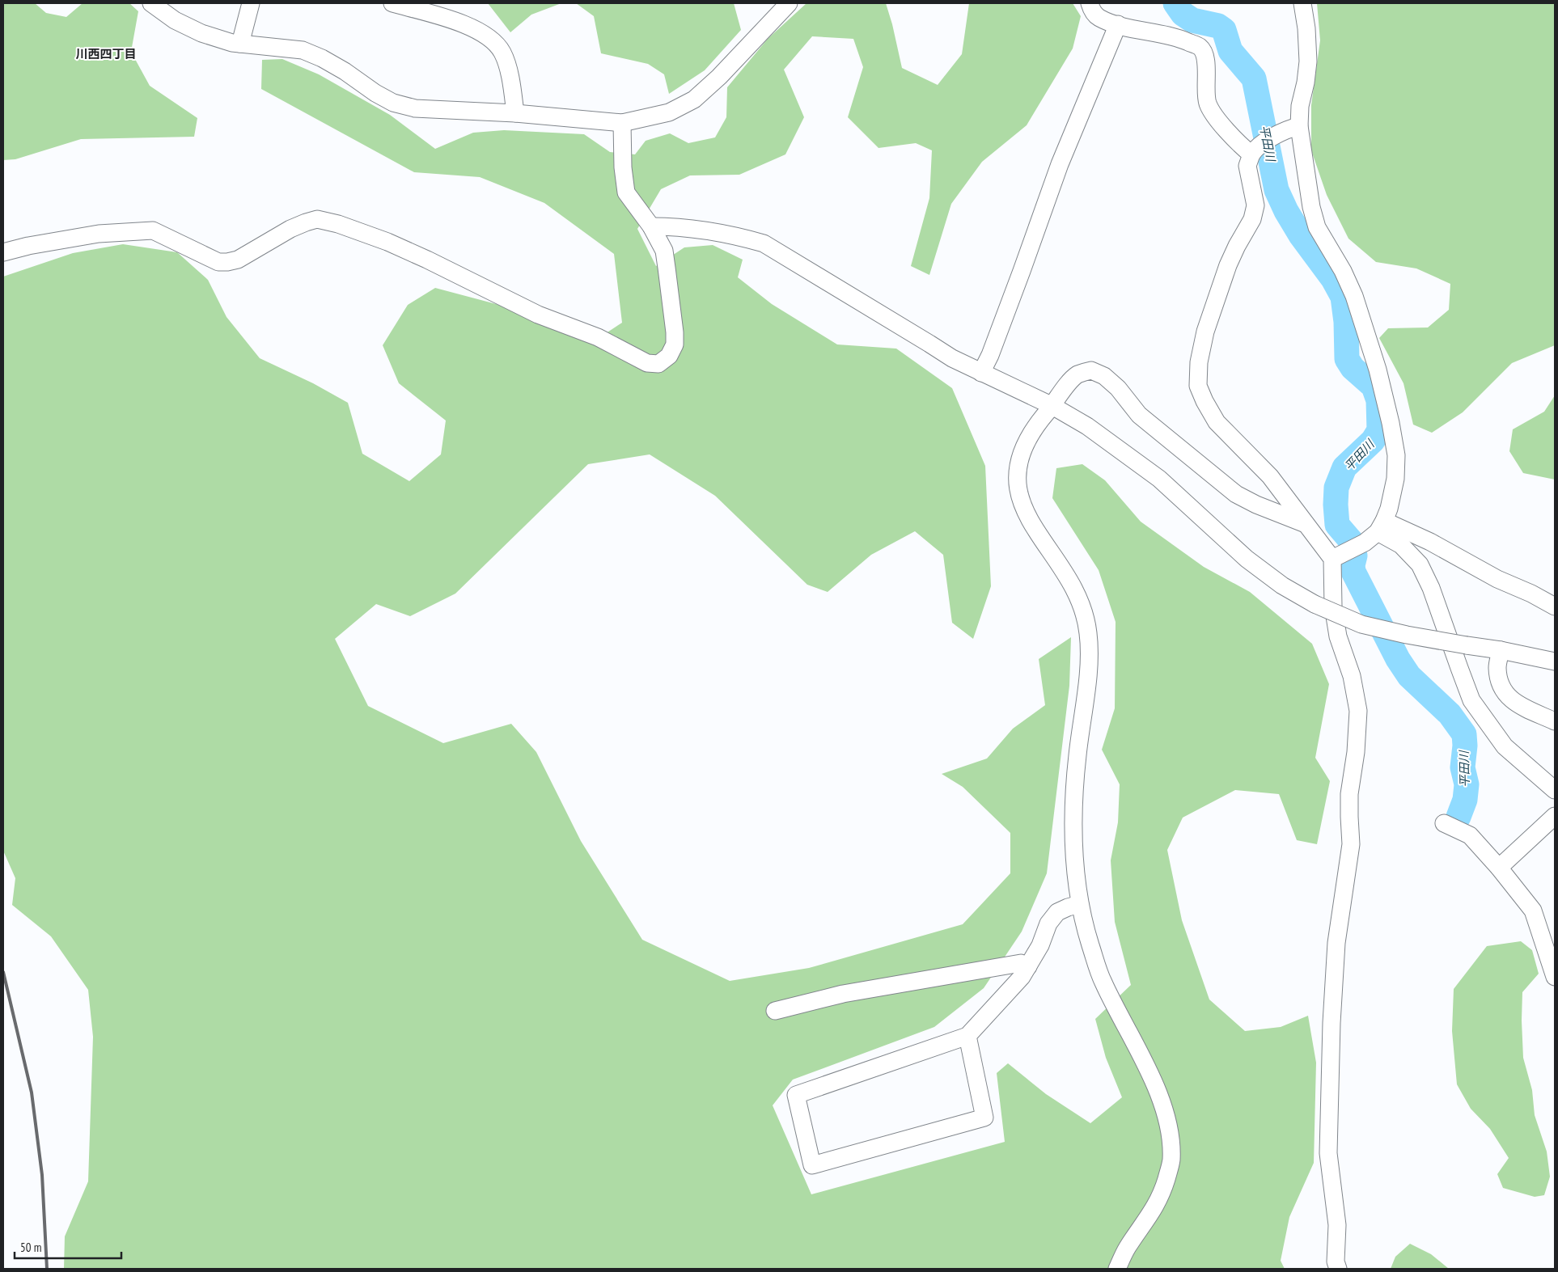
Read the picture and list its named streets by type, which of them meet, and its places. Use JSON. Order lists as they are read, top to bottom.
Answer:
{
  "districts": ["川西四丁目"],
  "water": ["平田川"],
  "scale_bar": "50 m"
}
